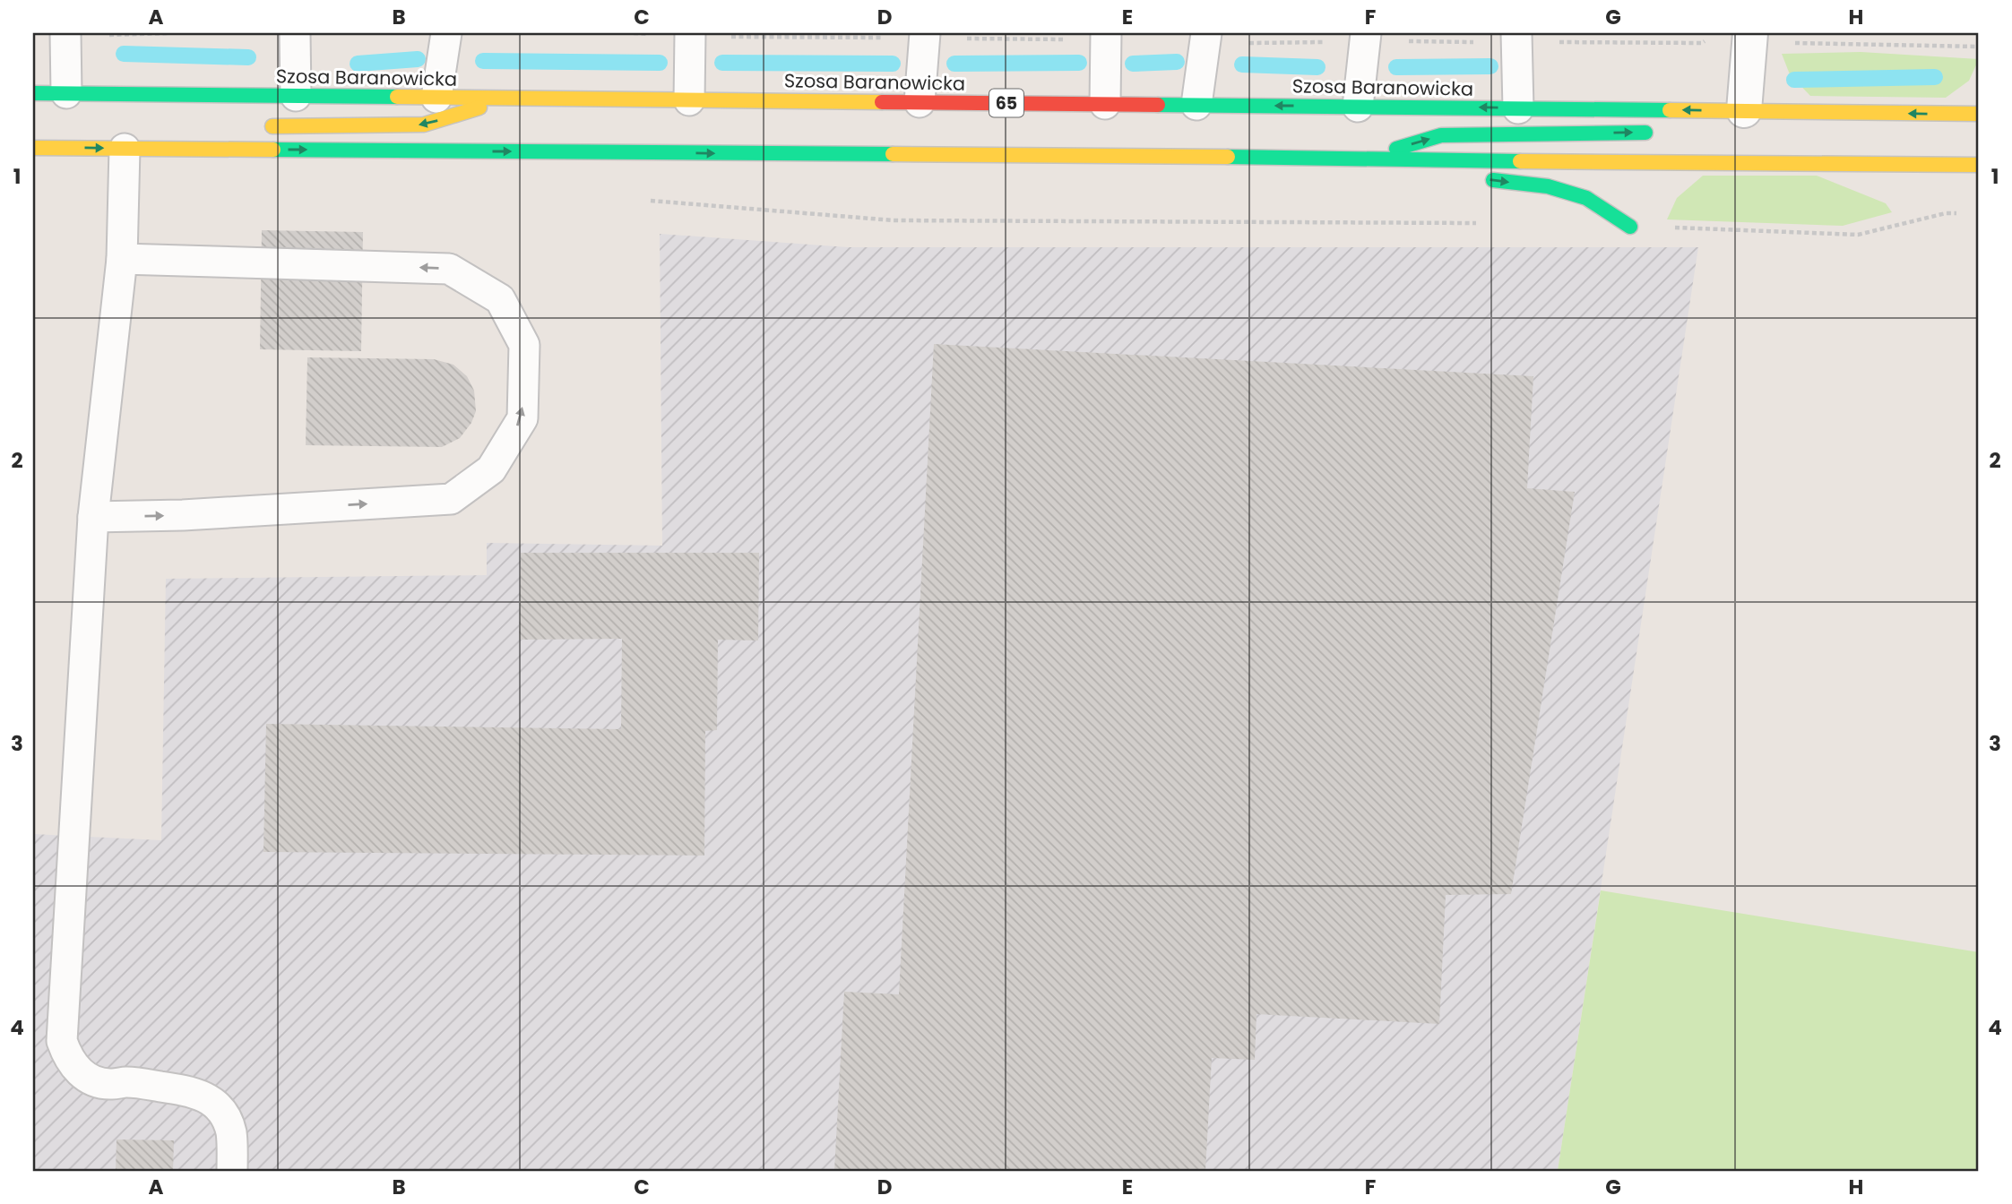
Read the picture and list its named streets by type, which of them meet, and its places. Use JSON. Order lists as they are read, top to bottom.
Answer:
{
  "streets": {
    "main road": ["Szosa Baranowicka", "65"]
  },
  "grid": {
    "columns": [
      "A",
      "B",
      "C",
      "D",
      "E",
      "F",
      "G",
      "H"
    ],
    "rows": [
      "1",
      "2",
      "3",
      "4"
    ]
  }
}
